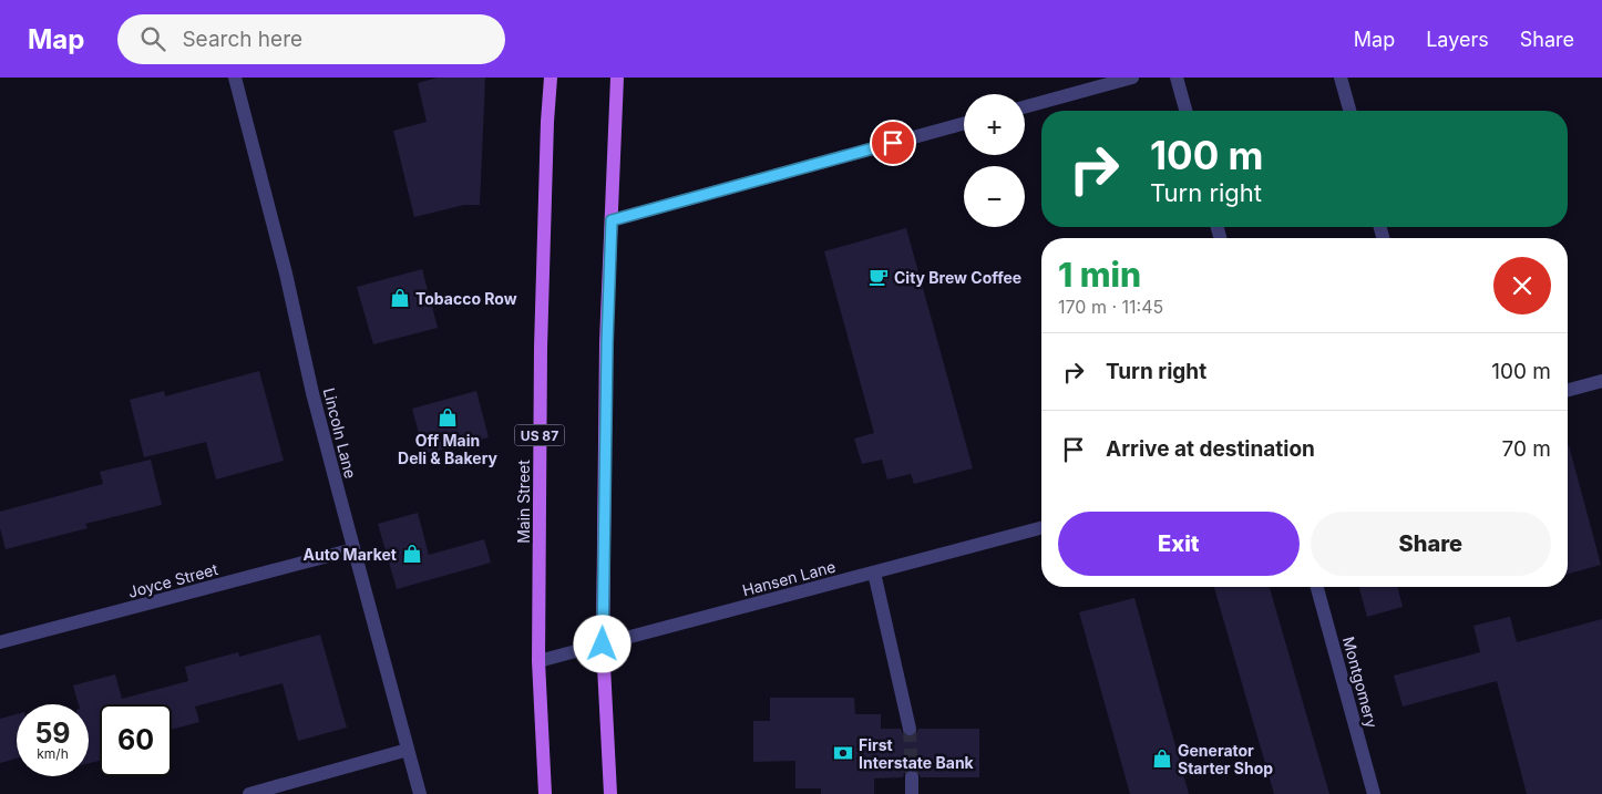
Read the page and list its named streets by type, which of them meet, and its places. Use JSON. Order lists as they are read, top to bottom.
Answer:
{
  "streets": {
    "main road": ["US 87", "Main Street"],
    "street": [
      "Lincoln Lane",
      "Hansen Lane",
      "Joyce Street",
      "Montgomery"
    ]
  },
  "crossings": [
    ["Lincoln Lane", "Joyce Street"],
    ["Main Street", "Hansen Lane"]
  ],
  "places": {
    "cafe": ["City Brew Coffee"],
    "shop": [
      "Tobacco Row",
      "Off Main Deli & Bakery",
      "Auto Market",
      "Generator Starter Shop"
    ],
    "bank": ["First Interstate Bank"]
  },
  "page": {
    "header": "Map",
    "search": "Search here",
    "nav": ["Map", "Layers", "Share"],
    "map_buttons": ["+", "−"],
    "turn": ["100 m", "Turn right"],
    "heading": ["1 min", "170 m · 11:45"],
    "list": [
      {
        "name": "Turn right",
        "value": "100 m"
      },
      {
        "name": "Arrive at destination",
        "value": "70 m"
      }
    ],
    "buttons": ["Exit", "Share"],
    "speed": "59 km/h",
    "limit": "60"
  }
}
